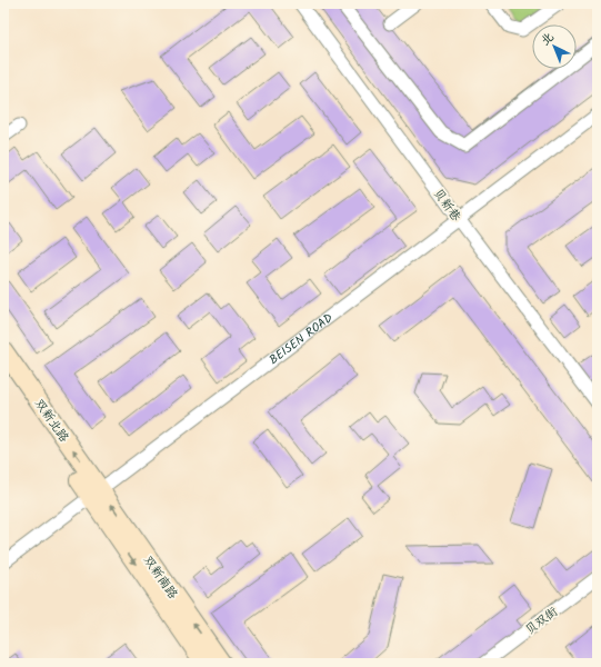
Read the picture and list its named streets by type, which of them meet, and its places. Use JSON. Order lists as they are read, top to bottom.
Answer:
{
  "streets": {
    "street": [
      "贝新巷",
      "BEISEN ROAD",
      "双新北路",
      "双新南路",
      "贝双街"
    ]
  },
  "crossings": [
    ["贝新巷", "BEISEN ROAD"],
    ["BEISEN ROAD", "双新北路"],
    ["BEISEN ROAD", "双新南路"],
    ["双新北路", "双新南路"]
  ],
  "north": "top left"
}
